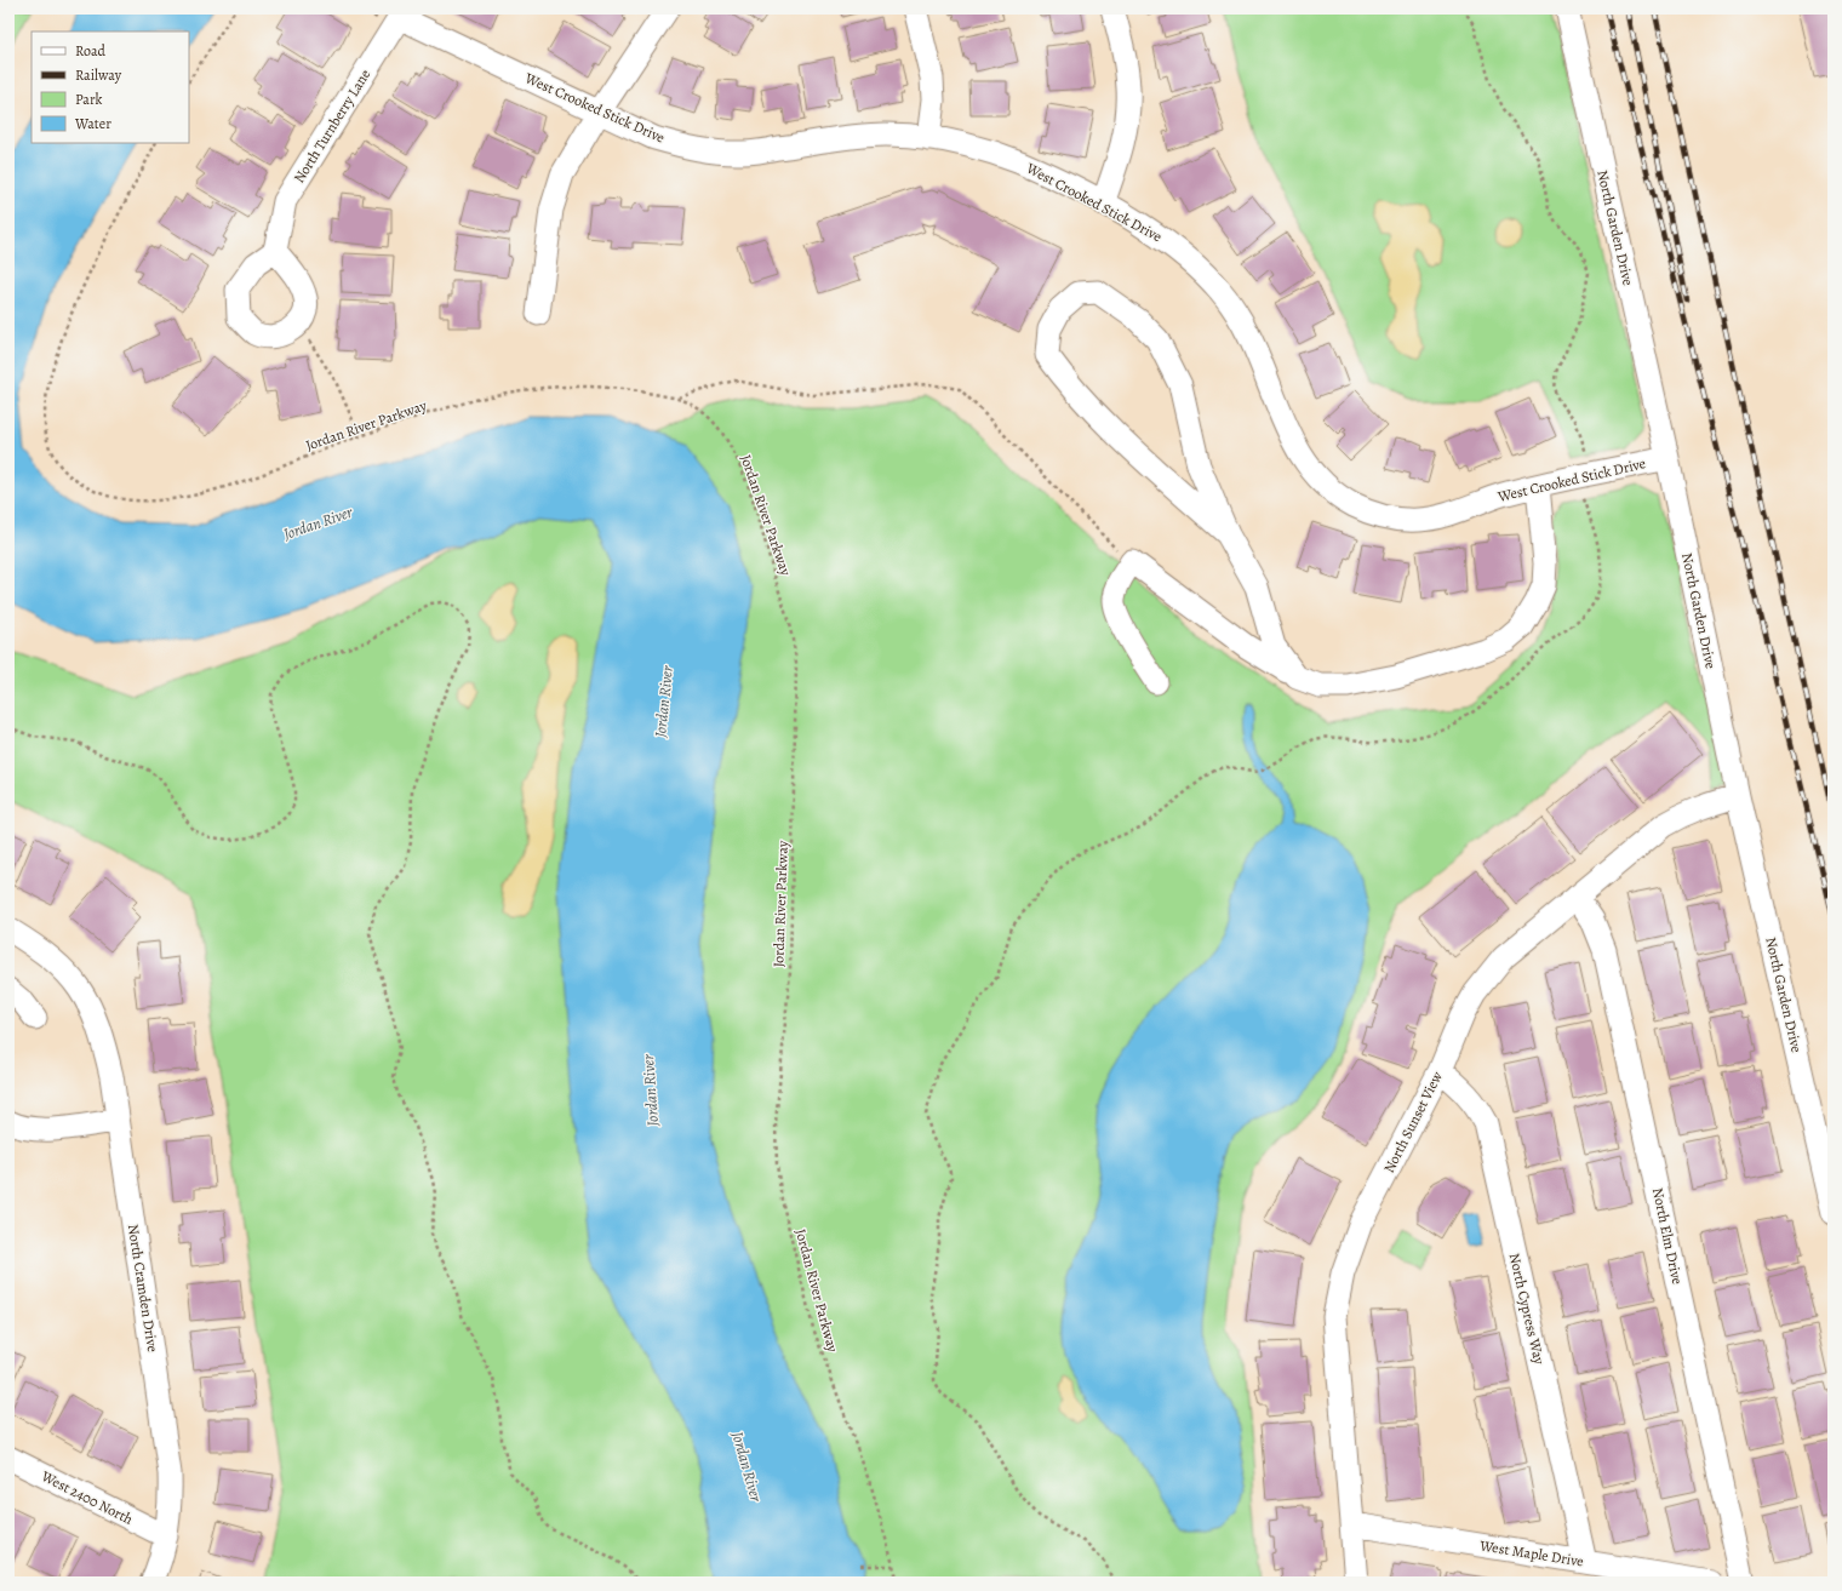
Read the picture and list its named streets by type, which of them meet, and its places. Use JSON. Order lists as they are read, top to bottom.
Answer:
{
  "streets": {
    "street": [
      "West Crooked Stick Drive",
      "North Turnberry Lane",
      "North Garden Drive",
      "North Sunset View",
      "North Elm Drive",
      "North Cramden Drive",
      "North Cypress Way",
      "West 2400 North",
      "West Maple Drive"
    ],
    "path": ["Jordan River Parkway"]
  },
  "crossings": [
    ["West Crooked Stick Drive", "North Turnberry Lane"],
    ["West Crooked Stick Drive", "North Garden Drive"],
    ["North Garden Drive", "North Sunset View"],
    ["North Sunset View", "North Elm Drive"],
    ["North Sunset View", "North Cypress Way"],
    ["North Sunset View", "West Maple Drive"],
    ["North Cramden Drive", "West 2400 North"],
    ["North Cypress Way", "West Maple Drive"]
  ],
  "water": ["Jordan River"],
  "legend": [
    "Road",
    "Railway",
    "Park",
    "Water"
  ]
}
